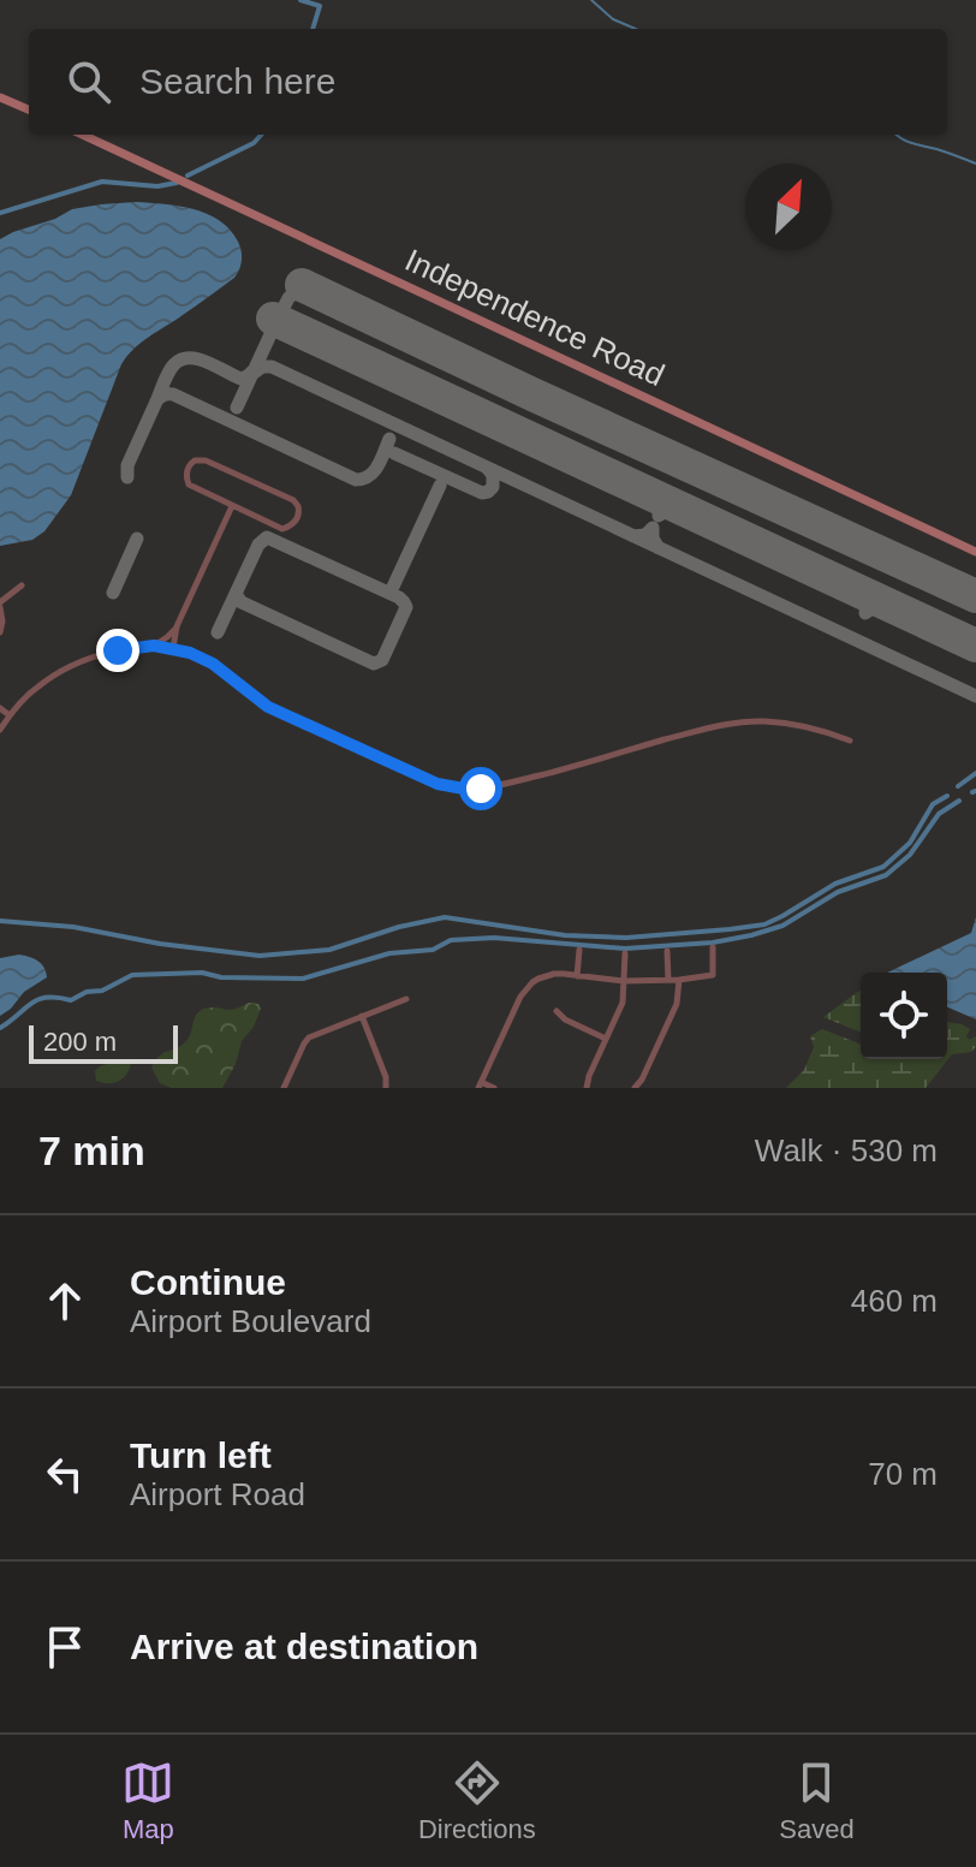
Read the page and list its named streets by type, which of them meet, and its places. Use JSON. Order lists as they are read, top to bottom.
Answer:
{
  "streets": {
    "street": ["Independence Road"]
  },
  "scale_bar": "200 m",
  "north": "top right",
  "page": {
    "search": "Search here",
    "scale": "200 m",
    "heading": ["7 min", "Walk · 530 m"],
    "list": [
      ["Continue", "Airport Boulevard", "460 m"],
      ["Turn left", "Airport Road", "70 m"],
      "Arrive at destination"
    ],
    "nav": ["Map", "Directions", "Saved"]
  }
}
